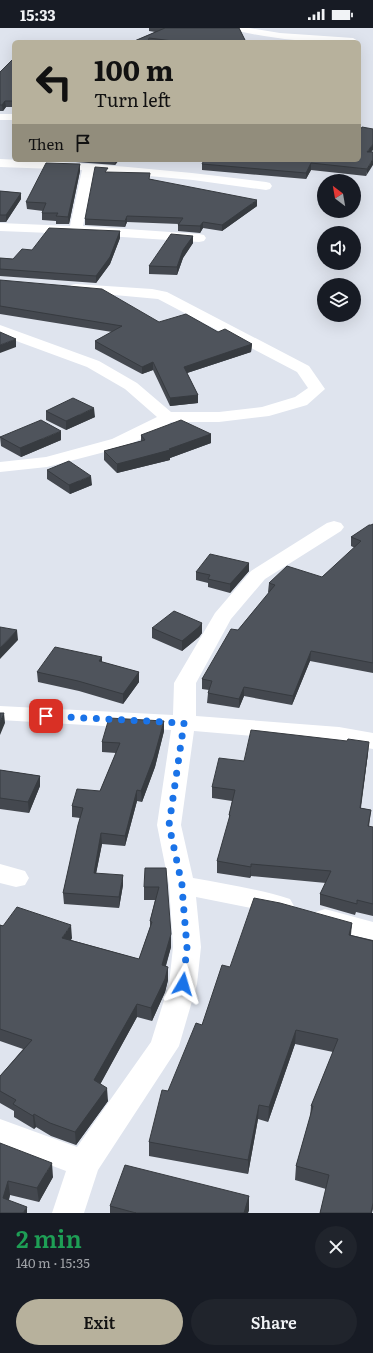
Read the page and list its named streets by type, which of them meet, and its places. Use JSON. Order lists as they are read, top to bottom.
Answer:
{
  "north": "top left",
  "page": {
    "status": "15:33",
    "turn": ["100 m", "Turn left"],
    "then": "Then",
    "heading": ["2 min", "140 m · 15:35"],
    "buttons": ["Exit", "Share"]
  }
}
